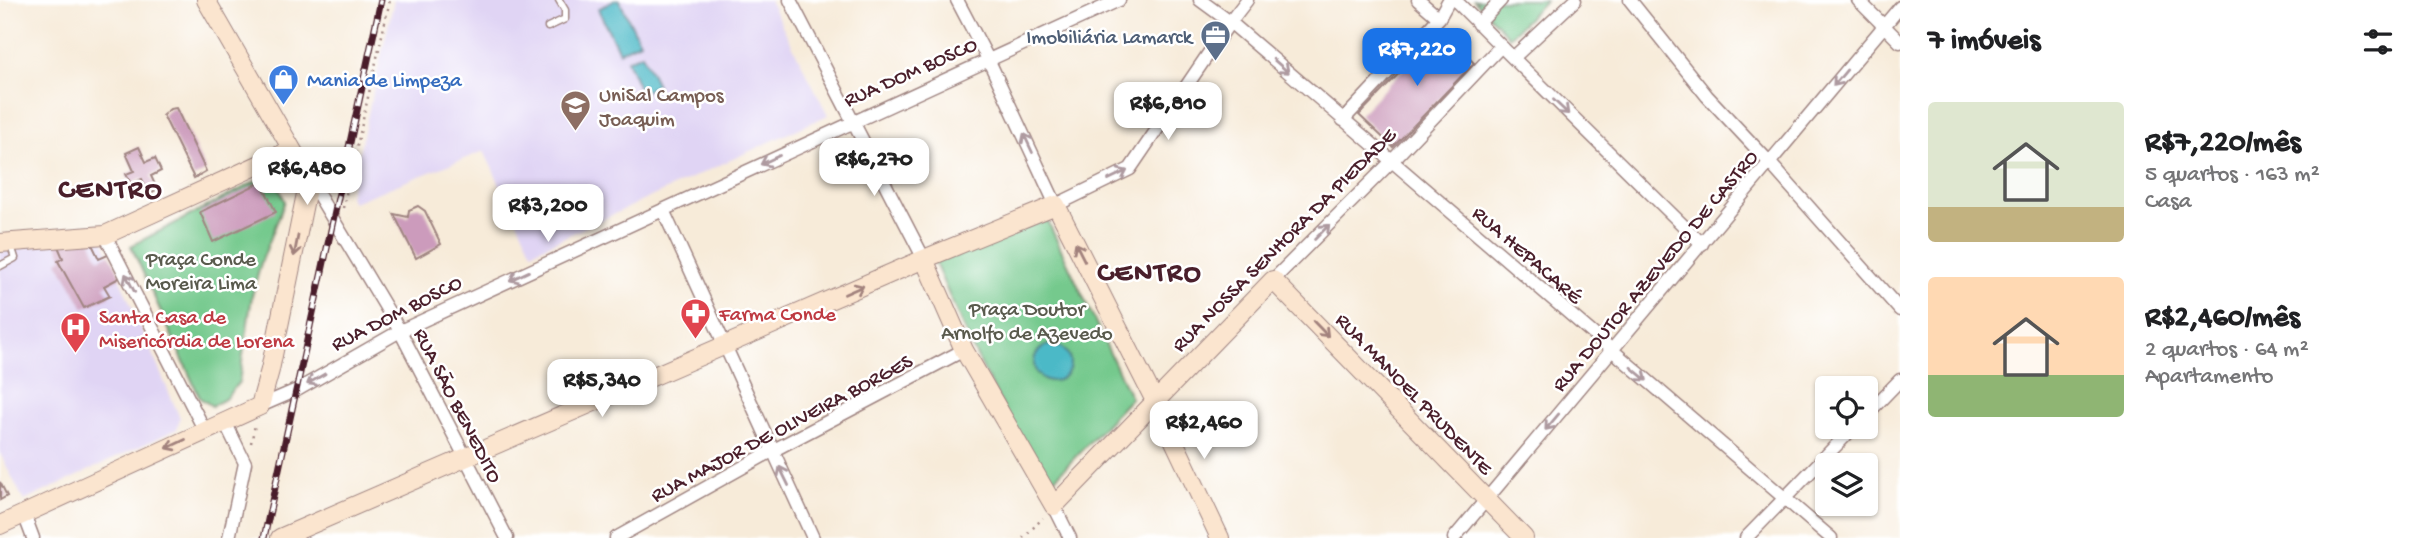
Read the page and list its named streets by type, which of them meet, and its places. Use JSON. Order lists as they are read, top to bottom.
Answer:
{
  "streets": {
    "street": [
      "RUA DOM BOSCO",
      "RUA NOSSA SENHORA DA PIEDADE",
      "RUA HEPACARÉ",
      "RUA DOUTOR AZEVEDO DE CASTRO",
      "RUA MANOEL PRUDENTE",
      "RUA SÃO BENEDITO",
      "RUA MAJOR DE OLIVEIRA BORGES"
    ]
  },
  "crossings": [
    ["RUA DOM BOSCO", "RUA SÃO BENEDITO"],
    ["RUA NOSSA SENHORA DA PIEDADE", "RUA HEPACARÉ"],
    ["RUA NOSSA SENHORA DA PIEDADE", "RUA MANOEL PRUDENTE"],
    ["RUA HEPACARÉ", "RUA DOUTOR AZEVEDO DE CASTRO"],
    ["RUA DOUTOR AZEVEDO DE CASTRO", "RUA MANOEL PRUDENTE"]
  ],
  "one_way": [
    "RUA DOM BOSCO",
    "RUA HEPACARÉ",
    "RUA DOUTOR AZEVEDO DE CASTRO",
    "RUA MANOEL PRUDENTE"
  ],
  "districts": ["CENTRO", "CENTRO"],
  "parks": ["Praça Conde Moreira Lima", "Praça Doutor Arnolfo de Azevedo"],
  "places": {
    "office": ["Imobiliária Lamarck"],
    "shop": ["Mania de Limpeza"],
    "school or university": ["UniSal Campos Joaquim"],
    "pharmacy": ["Farma Conde"],
    "hospital": ["Santa Casa de Misericórdia de Lorena"]
  },
  "page": {
    "heading": "7 imóveis",
    "price": [
      "R$7,220",
      "R$6,810",
      "R$6,270",
      "R$6,480",
      "R$3,200",
      "R$5,340",
      "R$2,460"
    ],
    "list": [
      {
        "name": "R$7,220/mês",
        "note": "5 quartos · 163 m² · Casa"
      },
      {
        "name": "R$2,460/mês",
        "note": "2 quartos · 64 m² · Apartamento"
      }
    ]
  }
}
